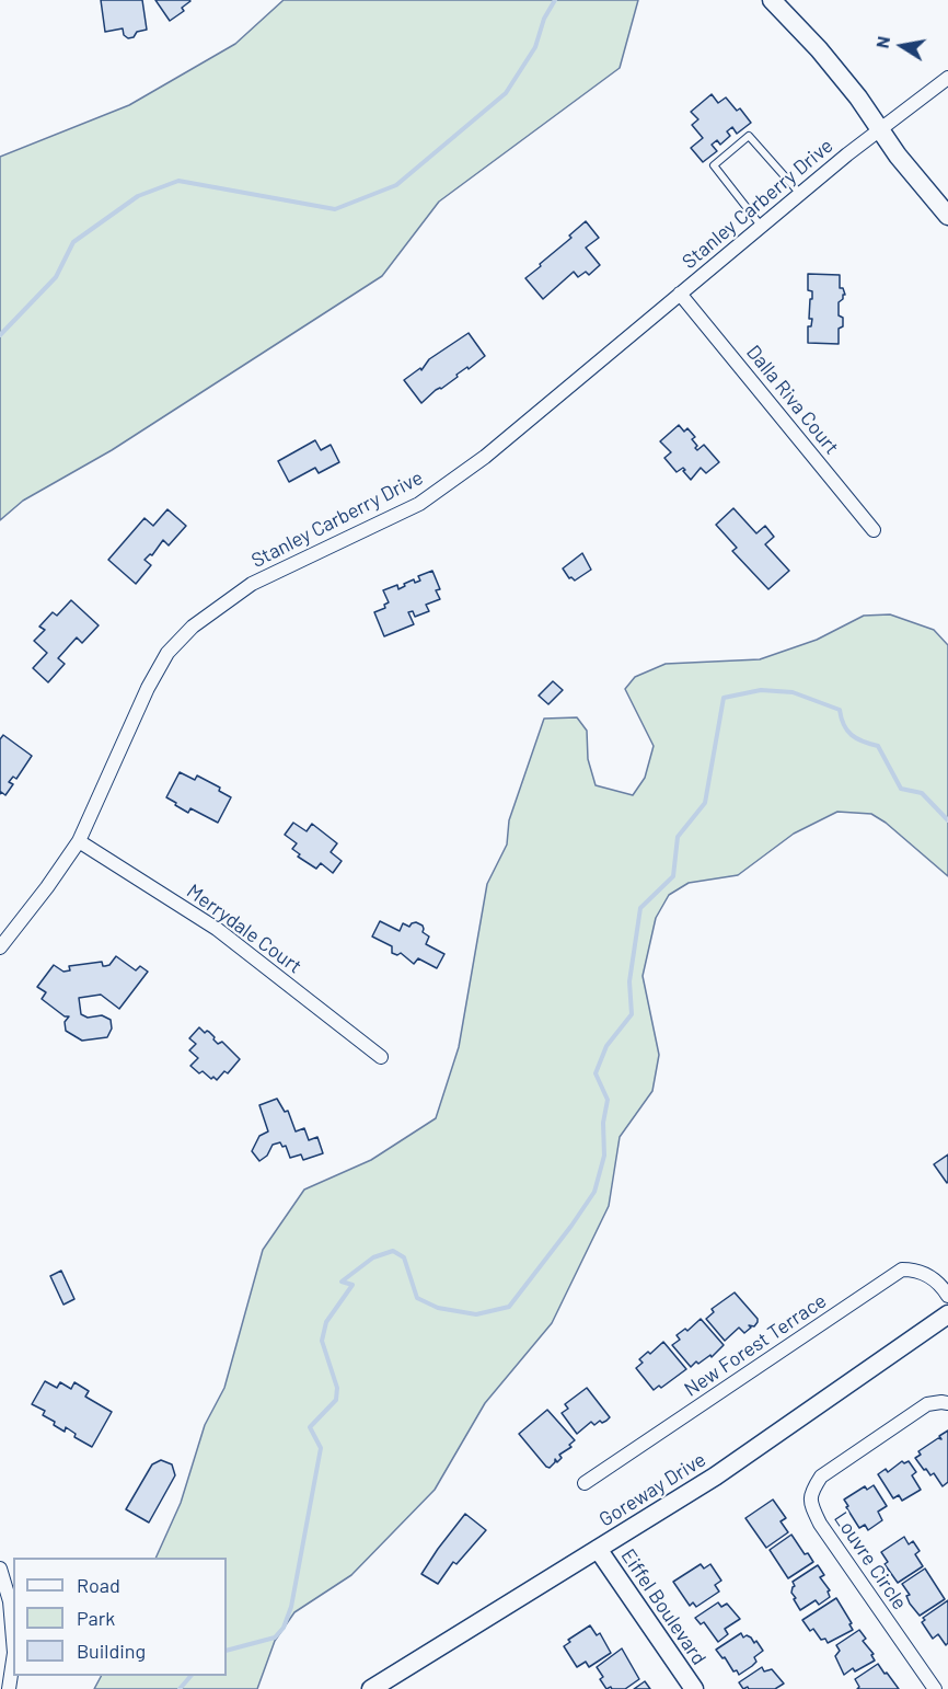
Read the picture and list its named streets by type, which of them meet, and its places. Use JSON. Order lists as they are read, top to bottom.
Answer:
{
  "streets": {
    "street": [
      "Stanley Carberry Drive",
      "Dalla Riva Court",
      "Merrydale Court",
      "New Forest Terrace",
      "Goreway Drive",
      "Louvre Circle",
      "Eiffel Boulevard"
    ]
  },
  "crossings": [
    ["Stanley Carberry Drive", "Dalla Riva Court"],
    ["Stanley Carberry Drive", "Merrydale Court"],
    ["Goreway Drive", "Eiffel Boulevard"]
  ],
  "legend": ["Road", "Park", "Building"],
  "north": "left"
}
